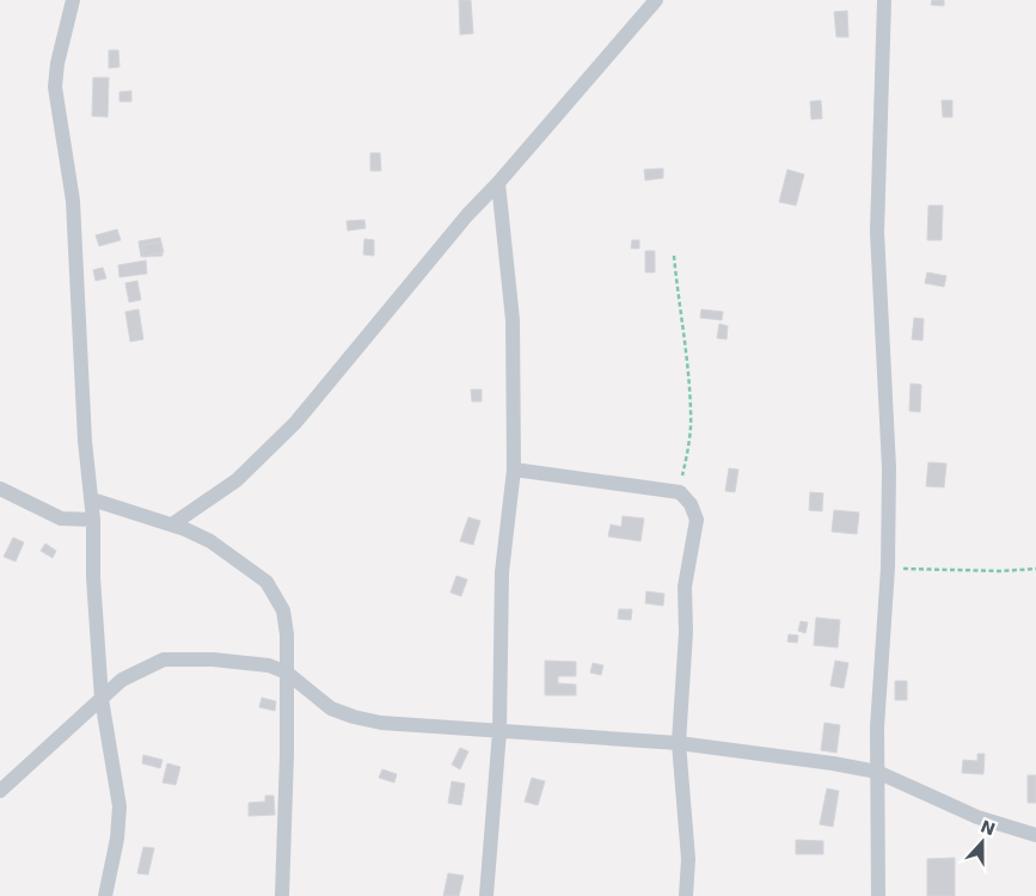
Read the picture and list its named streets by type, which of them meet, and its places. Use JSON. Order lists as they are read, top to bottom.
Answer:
{
  "north": "top"
}
